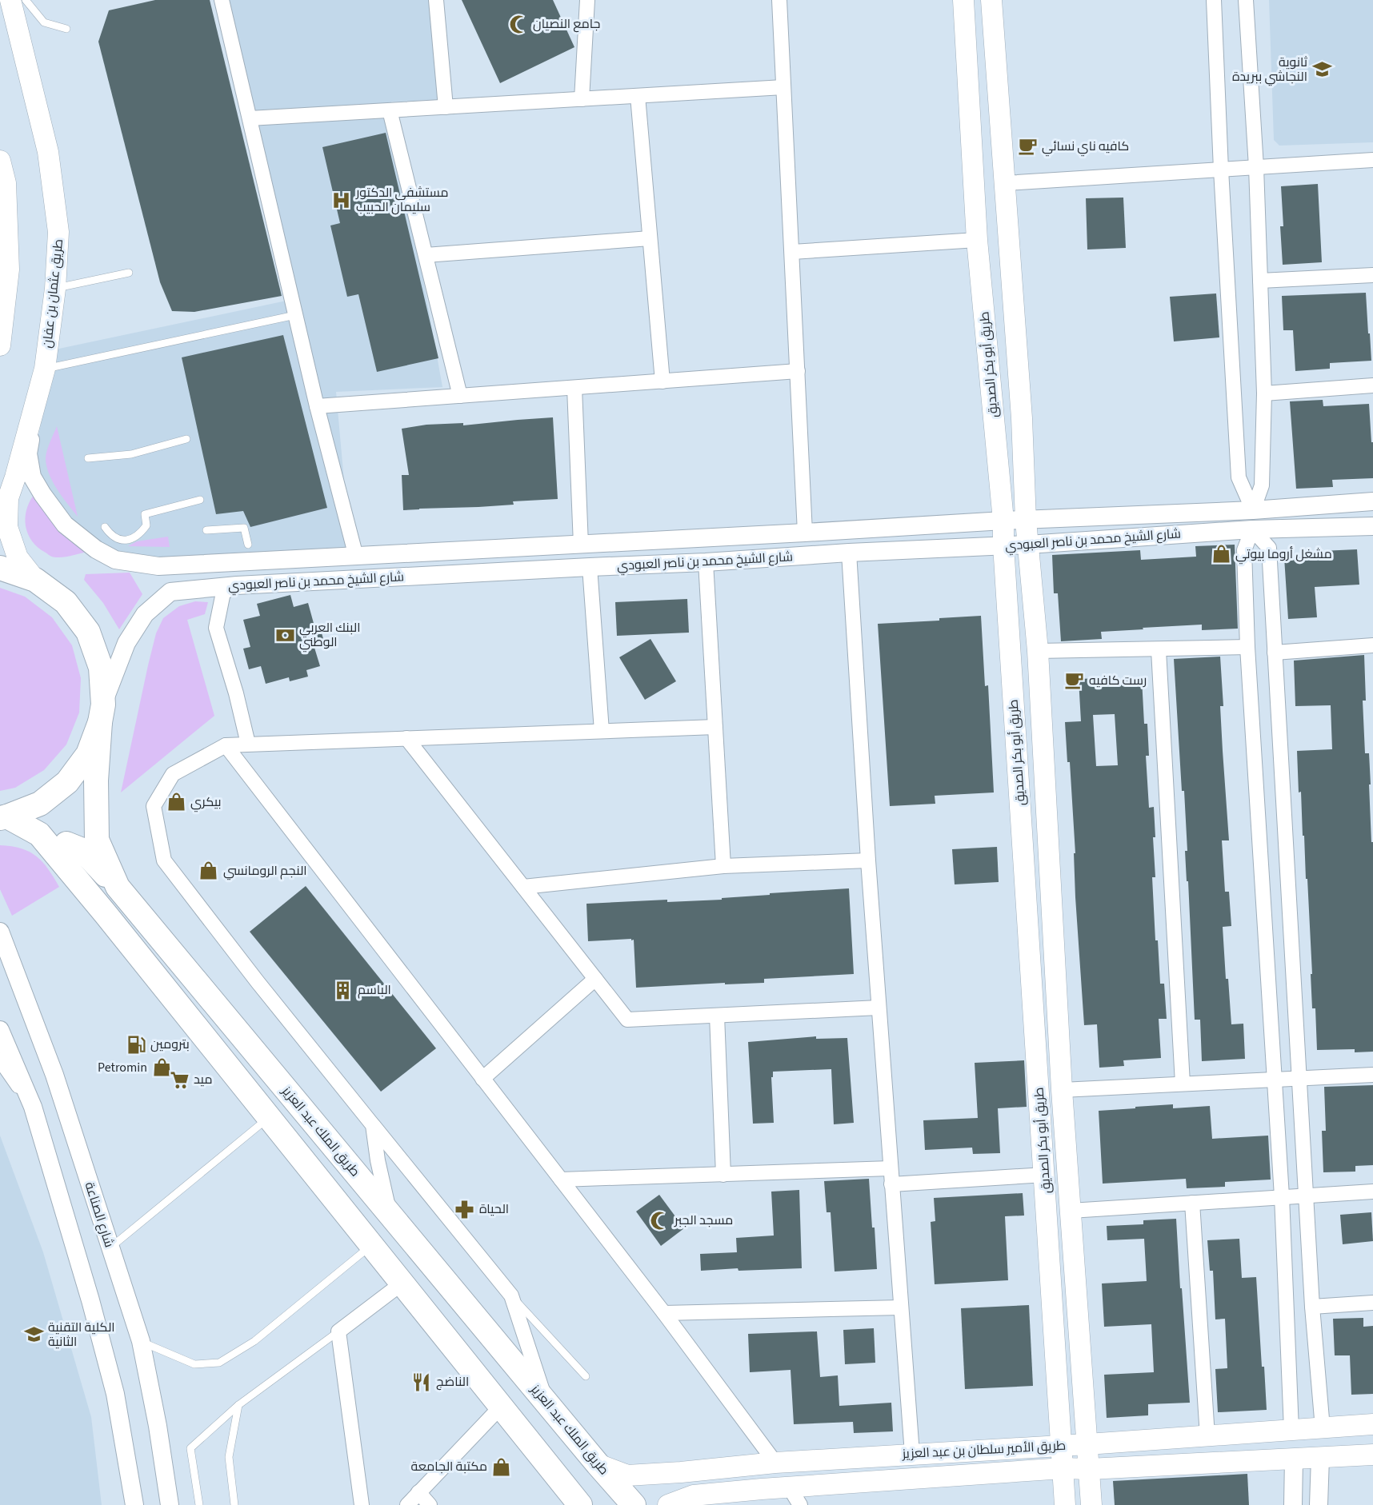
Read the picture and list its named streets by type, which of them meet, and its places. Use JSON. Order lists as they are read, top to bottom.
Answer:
{
  "streets": {
    "highway": ["طريق الملك عبد العزيز"],
    "main road": ["طريق عثمان بن عفان", "طريق أبو بكر الصديق", "طريق الأمير سلطان بن عبد العزيز"],
    "street": ["شارع الشيخ محمد بن ناصر العبودي", "شارع الصناعة"]
  },
  "crossings": [
    ["طريق عثمان بن عفان", "شارع الشيخ محمد بن ناصر العبودي"],
    ["طريق عثمان بن عفان", "طريق الملك عبد العزيز"],
    ["طريق أبو بكر الصديق", "شارع الشيخ محمد بن ناصر العبودي"],
    ["طريق أبو بكر الصديق", "طريق الأمير سلطان بن عبد العزيز"],
    ["شارع الشيخ محمد بن ناصر العبودي", "طريق الملك عبد العزيز"],
    ["طريق الملك عبد العزيز", "طريق الأمير سلطان بن عبد العزيز"]
  ],
  "places": {
    "mosque": ["جامع النصيان", "مسجد الجبر"],
    "school or university": ["ثانوية النجاشي ببريدة", "الكلية التقنية الثانية"],
    "cafe": ["كافيه ناي نسائي", "رست كافيه"],
    "hospital": ["مستشفى الدكتور سليمان الحبيب"],
    "shop": [
      "مشغل أروما بيوتي",
      "بيكري",
      "النجم الرومانسي",
      "Petromin",
      "مكتبة الجامعة"
    ],
    "bank": ["البنك العربي الوطني"],
    "building": ["الباسم"],
    "fuel station": ["بترومين"],
    "supermarket": ["ميد"],
    "pharmacy": ["الحياة"],
    "restaurant": ["الناضج"]
  }
}
